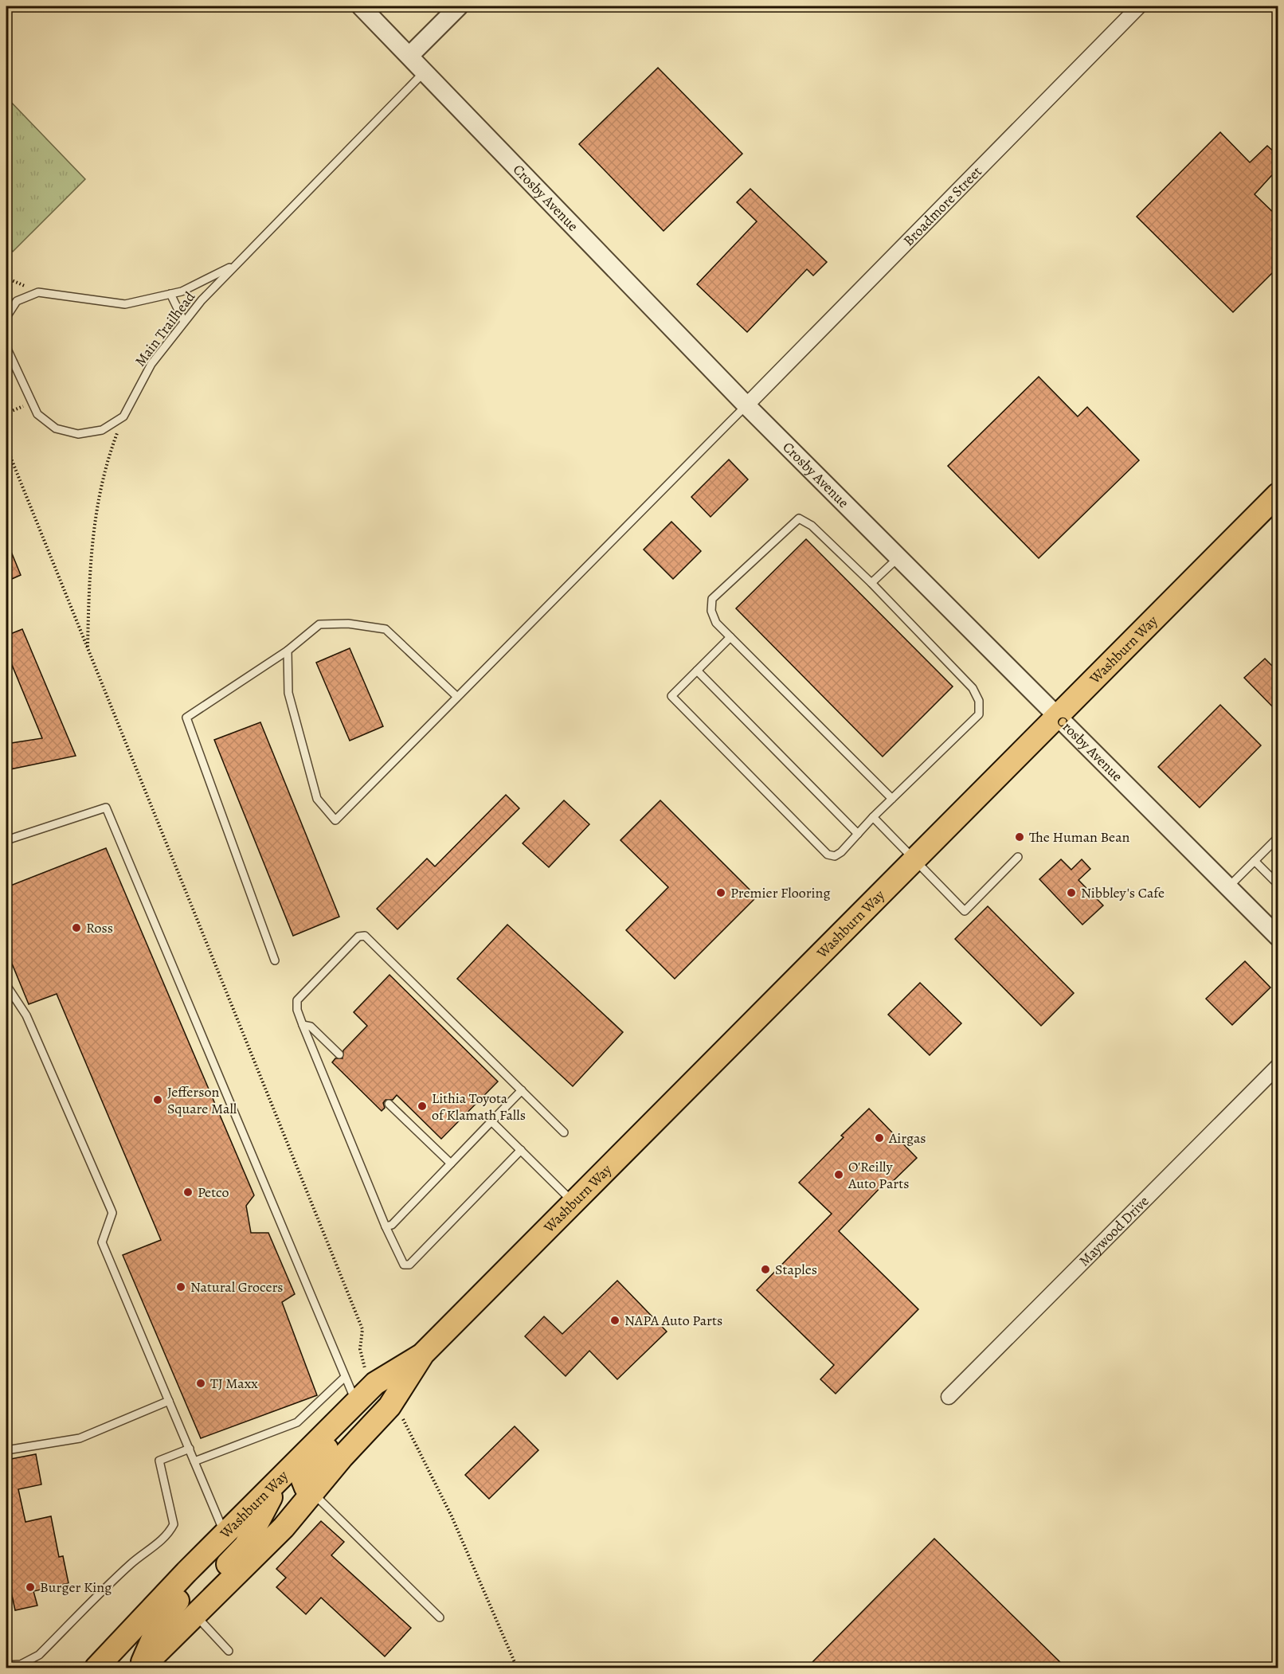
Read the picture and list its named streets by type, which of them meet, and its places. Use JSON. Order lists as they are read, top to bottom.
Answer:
{
  "streets": {
    "main road": ["Washburn Way"],
    "street": ["Crosby Avenue", "Broadmore Street", "Maywood Drive"],
    "lane": ["Main Trailhead"]
  },
  "crossings": [
    ["Crosby Avenue", "Broadmore Street"],
    ["Crosby Avenue", "Main Trailhead"],
    ["Crosby Avenue", "Washburn Way"]
  ],
  "places": [
    "The Human Bean",
    "Premier Flooring",
    "Nibbley's Cafe",
    "Ross",
    "Jefferson Square Mall",
    "Lithia Toyota of Klamath Falls",
    "Airgas",
    "O'Reilly Auto Parts",
    "Petco",
    "Staples",
    "Natural Grocers",
    "NAPA Auto Parts",
    "TJ Maxx",
    "Burger King"
  ]
}
